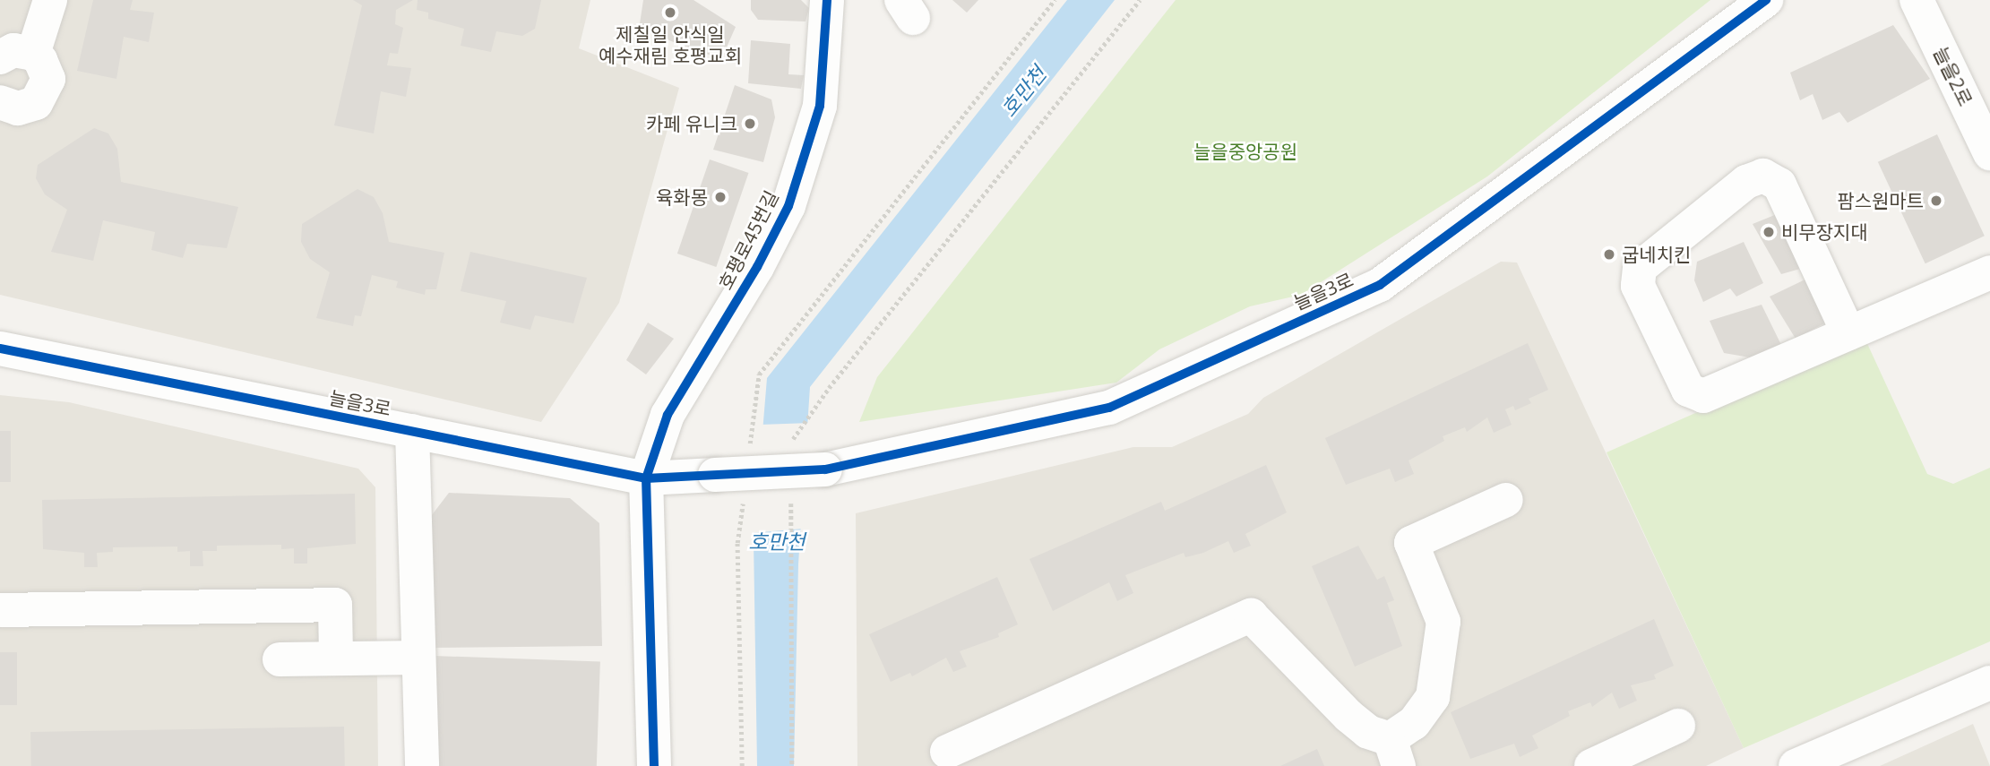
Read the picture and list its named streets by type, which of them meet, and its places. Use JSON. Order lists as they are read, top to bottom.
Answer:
{
  "streets": {
    "street": ["늘을2로", "호평로45번길", "늘을3로"]
  },
  "crossings": [
    ["호평로45번길", "늘을3로"]
  ],
  "water": ["호만천"],
  "parks": ["늘을중앙공원"],
  "places": [
    "제칠일 안식일 예수재림 호평교회",
    "카페 유니크",
    "육화몽",
    "팜스원마트",
    "비무장지대",
    "굽네치킨"
  ]
}
